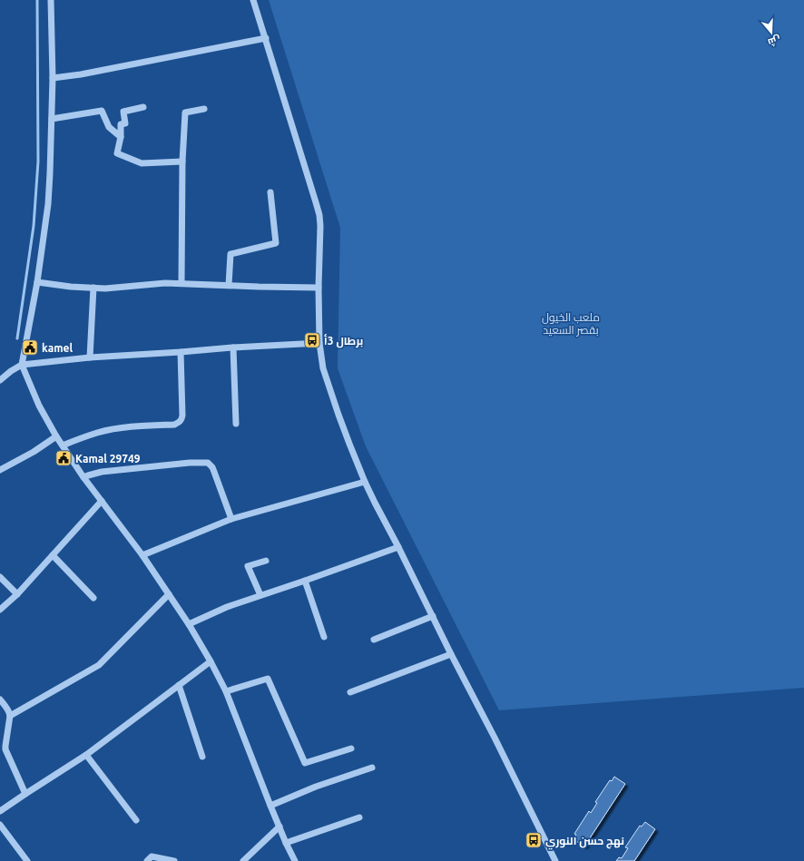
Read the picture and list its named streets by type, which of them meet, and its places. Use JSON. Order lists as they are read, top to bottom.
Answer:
{
  "parks": ["ملعب الخيول بقصر السعيد"],
  "places": {
    "bus stop": ["برطال 3أ", "نهج حسن النوري"],
    "public building": ["kamel", "Kamal 29749"]
  },
  "north": "bottom"
}
